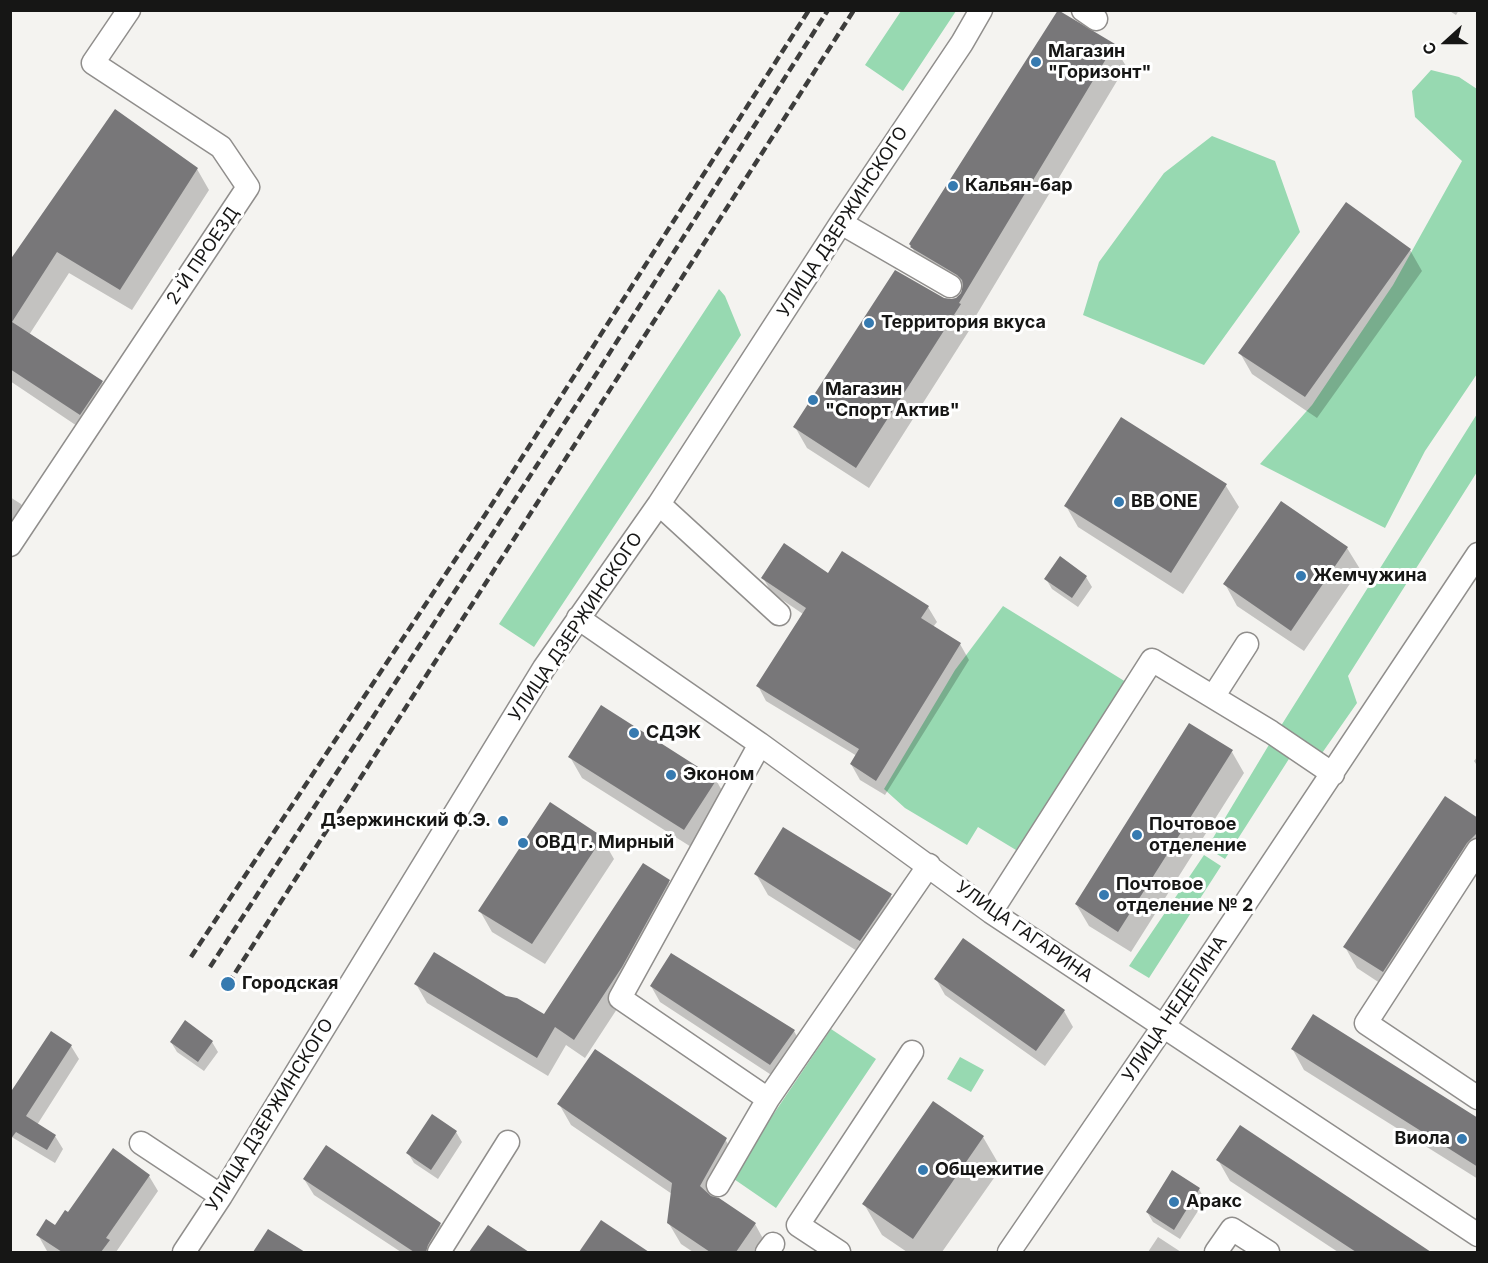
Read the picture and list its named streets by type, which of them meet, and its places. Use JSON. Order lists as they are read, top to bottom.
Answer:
{
  "streets": {
    "street": [
      "УЛИЦА ДЗЕРЖИНСКОГО",
      "2-Й ПРОЕЗД",
      "УЛИЦА ГАГАРИНА",
      "УЛИЦА НЕДЕЛИНА"
    ]
  },
  "crossings": [
    ["УЛИЦА ДЗЕРЖИНСКОГО", "УЛИЦА ГАГАРИНА"],
    ["УЛИЦА ГАГАРИНА", "УЛИЦА НЕДЕЛИНА"]
  ],
  "places": [
    "Магазин \"Горизонт\"",
    "Кальян-бар",
    "Территория вкуса",
    "Магазин \"Спорт Актив\"",
    "BB ONE",
    "Жемчужина",
    "СДЭК",
    "Эконом",
    "Дзержинский Ф.Э.",
    "Почтовое отделение",
    "ОВД г. Мирный",
    "Почтовое отделение № 2",
    "Городская",
    "Виола",
    "Общежитие",
    "Аракс"
  ],
  "north": "left"
}
